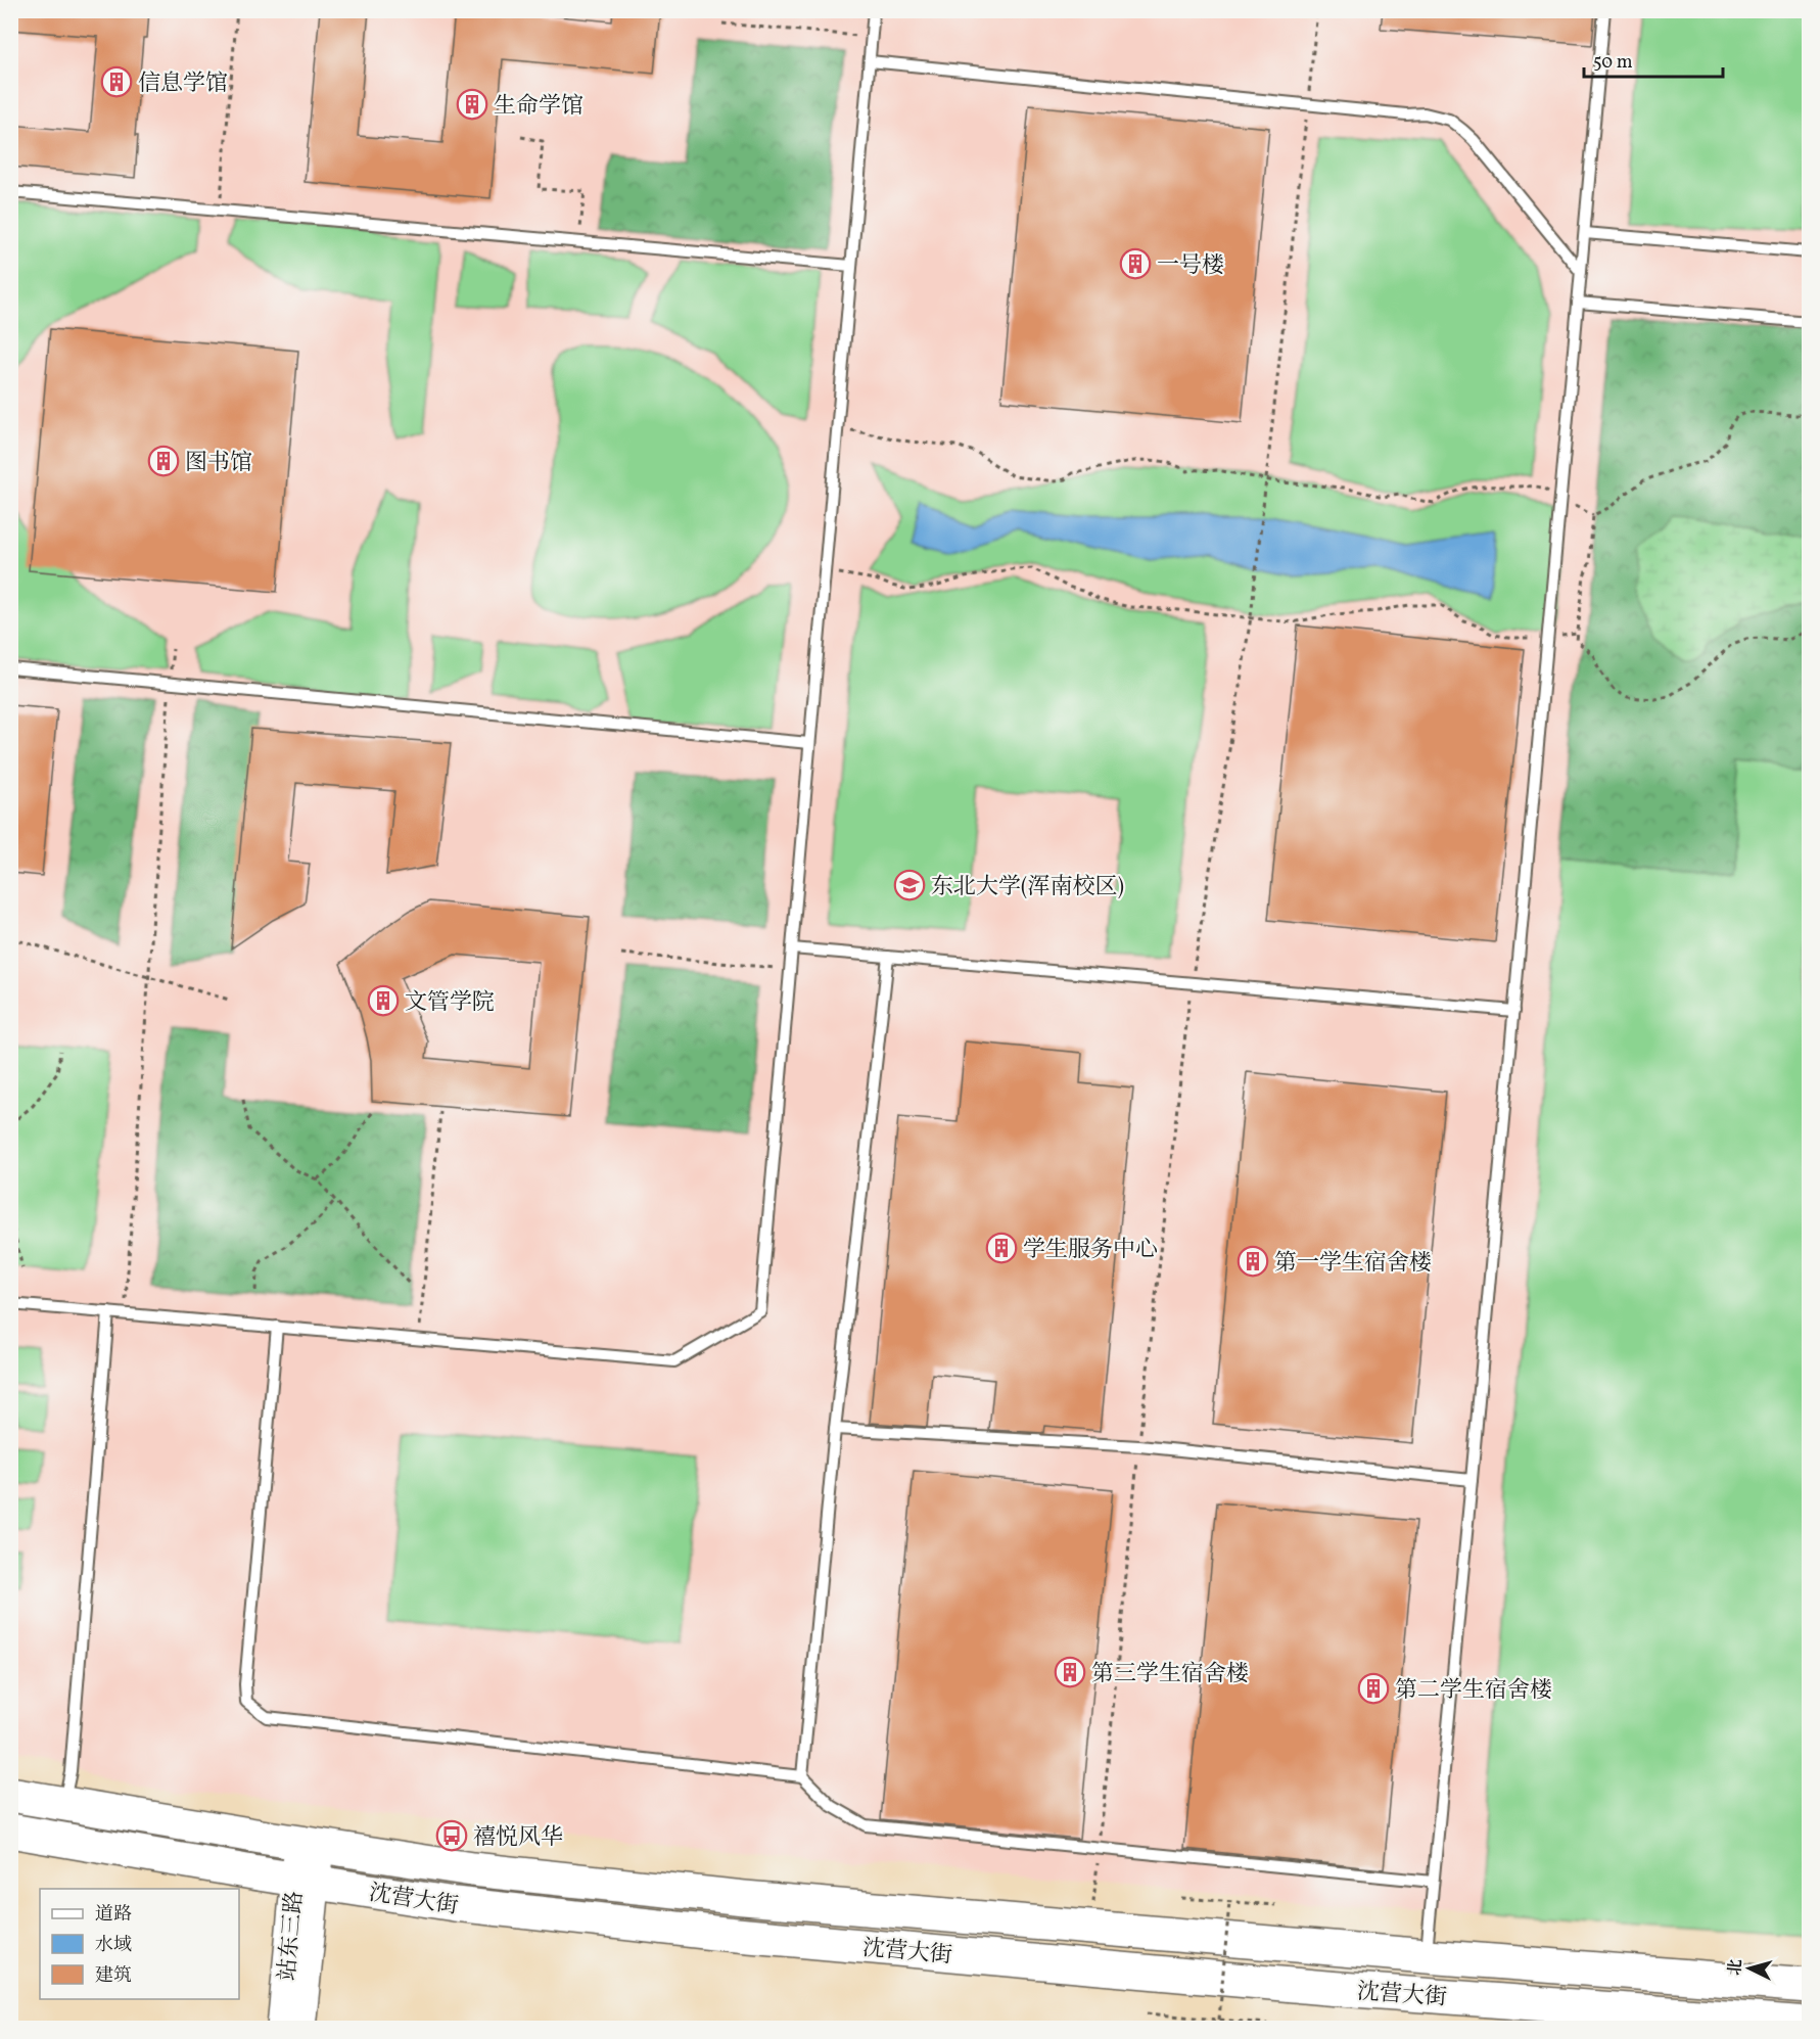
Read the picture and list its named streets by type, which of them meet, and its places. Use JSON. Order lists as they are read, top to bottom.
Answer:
{
  "streets": {
    "main road": ["沈营大街"],
    "street": ["站东三路"]
  },
  "crossings": [
    ["沈营大街", "站东三路"]
  ],
  "places": {
    "building": [
      "信息学馆",
      "生命学馆",
      "一号楼",
      "图书馆",
      "文管学院",
      "学生服务中心",
      "第一学生宿舍楼",
      "第三学生宿舍楼",
      "第二学生宿舍楼"
    ],
    "school or university": ["东北大学(浑南校区)"],
    "bus stop": ["禧悦风华"]
  },
  "legend": ["道路", "水域", "建筑"],
  "scale_bar": "50 m",
  "north": "left"
}
